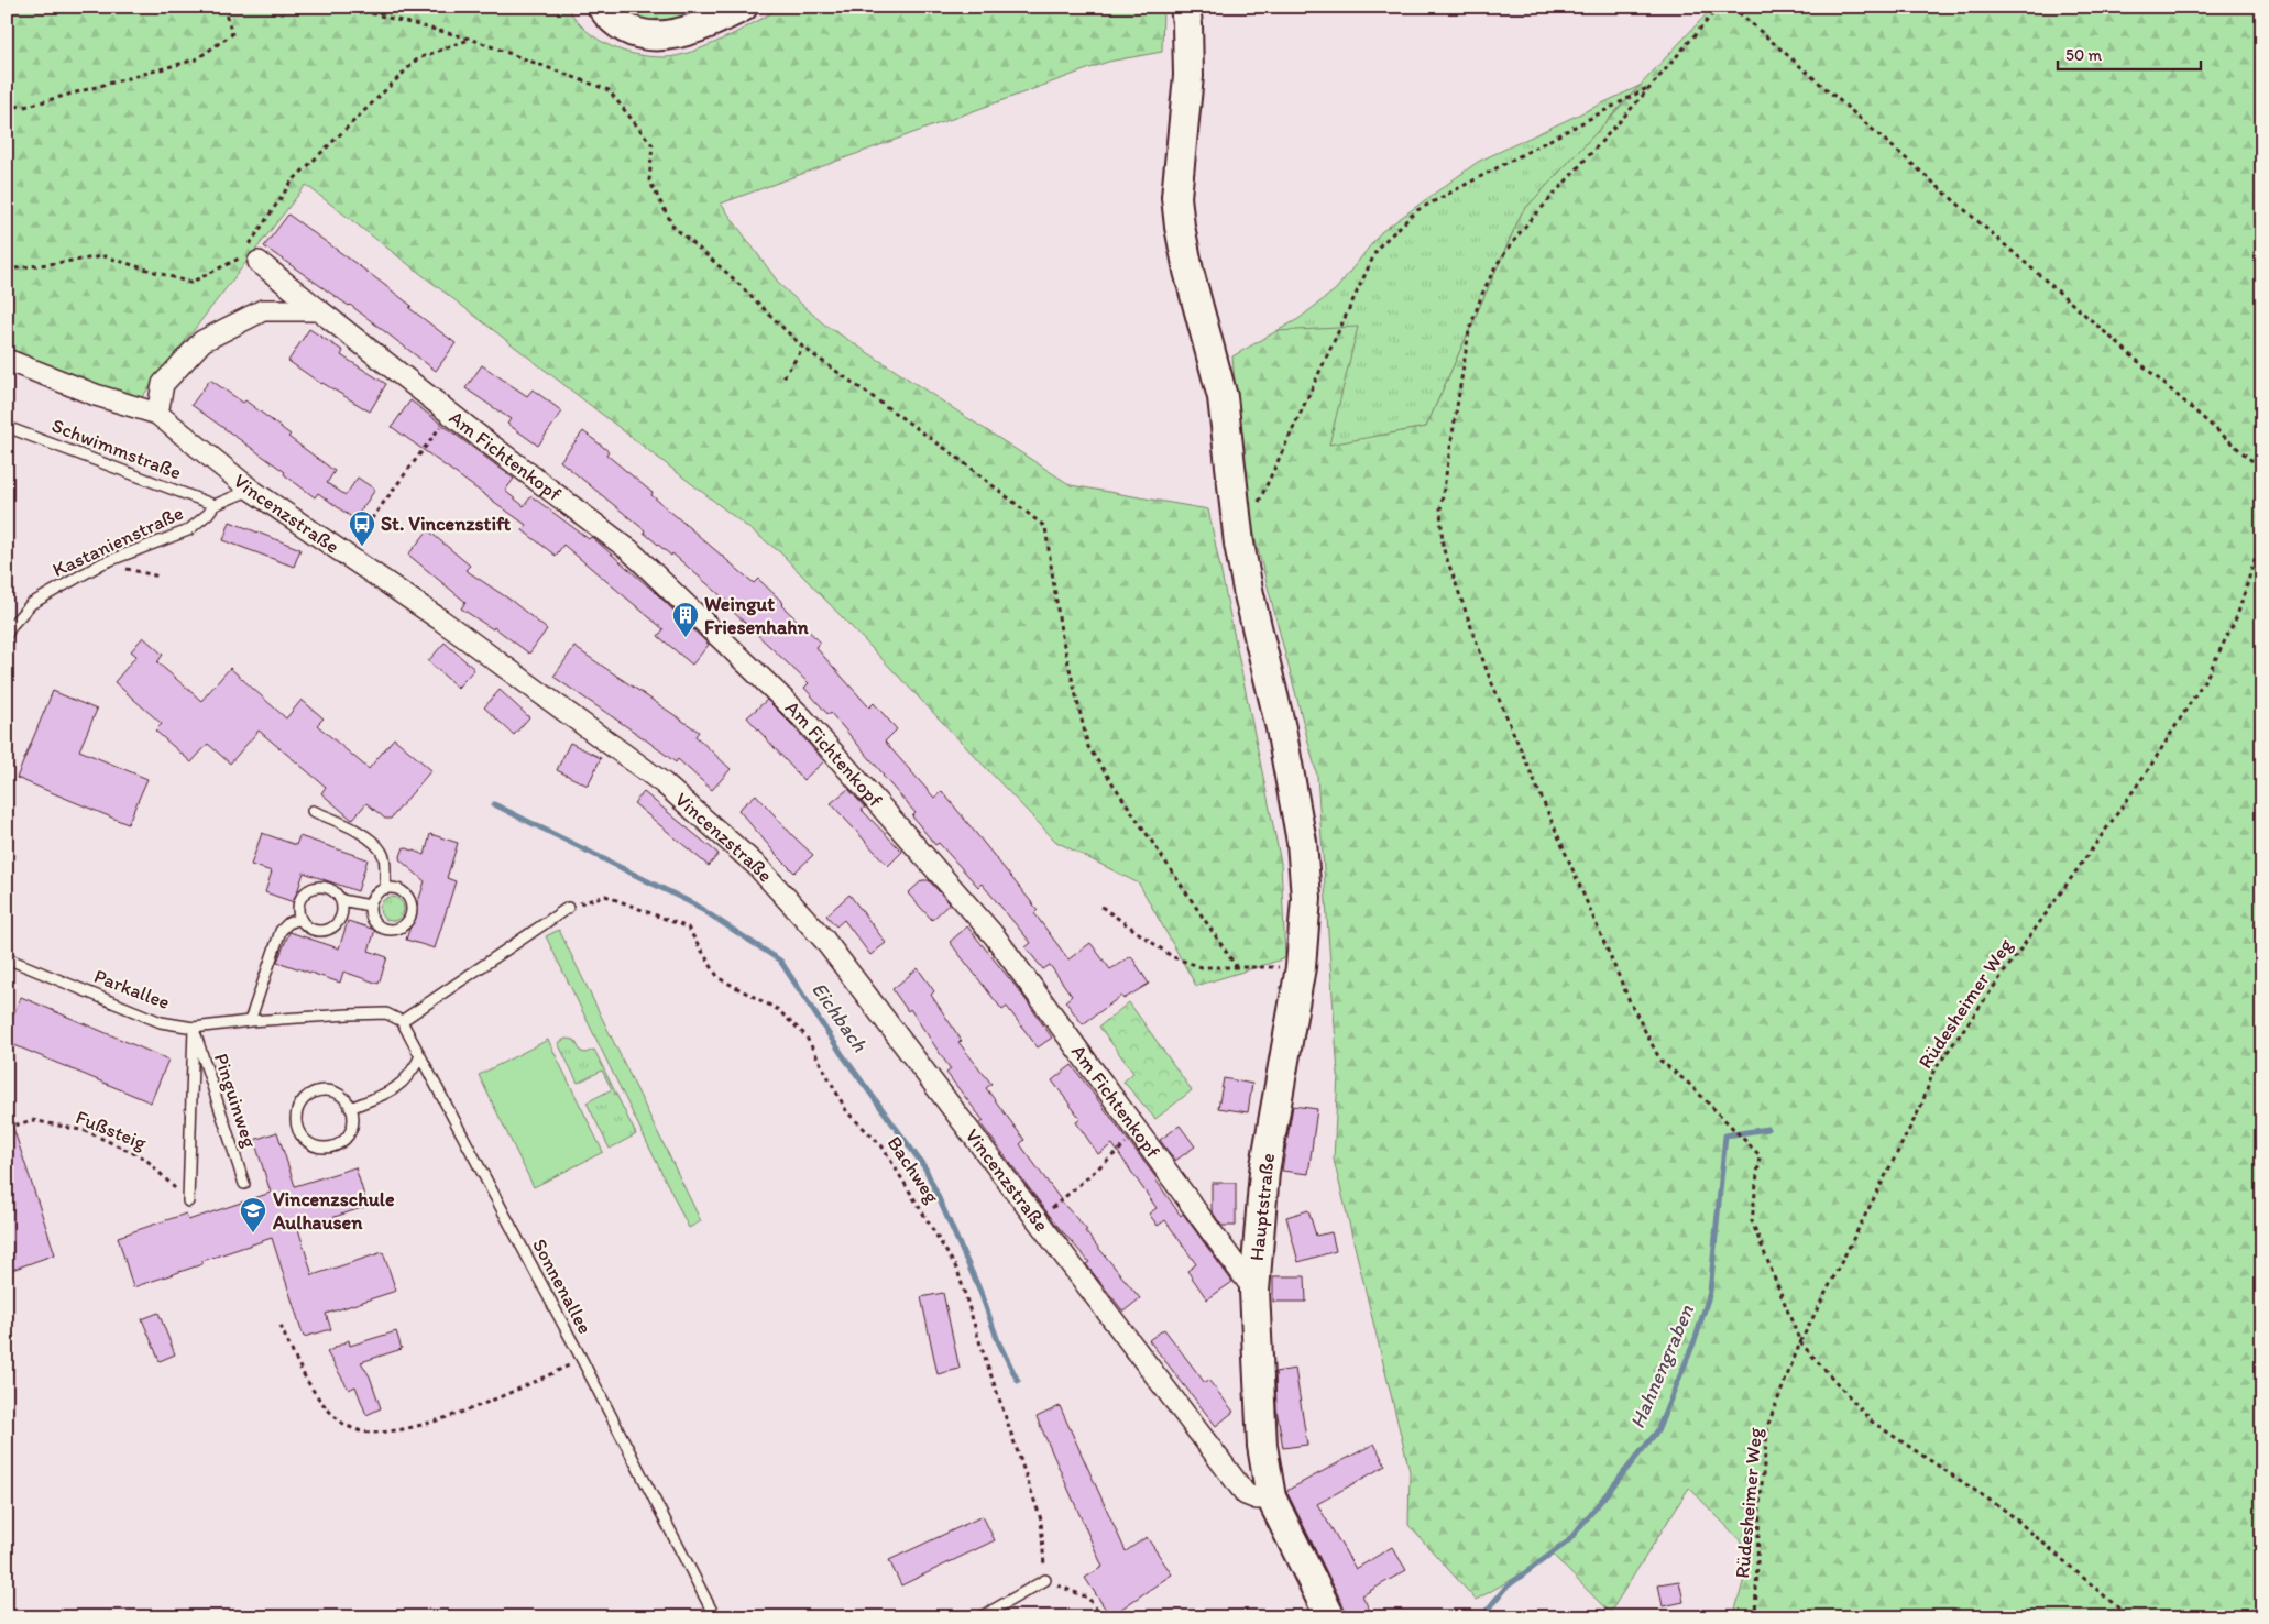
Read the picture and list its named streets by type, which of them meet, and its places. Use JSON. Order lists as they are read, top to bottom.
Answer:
{
  "streets": {
    "street": ["Am Fichtenkopf", "Vincenzstraße", "Hauptstraße"],
    "lane": [
      "Schwimmstraße",
      "Kastanienstraße",
      "Parkallee",
      "Pinguinweg",
      "Sonnenallee"
    ],
    "path": ["Rüdesheimer Weg", "Fußsteig", "Bachweg"]
  },
  "crossings": [
    ["Schwimmstraße", "Kastanienstraße"],
    ["Am Fichtenkopf", "Hauptstraße"],
    ["Vincenzstraße", "Kastanienstraße"],
    ["Vincenzstraße", "Hauptstraße"],
    ["Parkallee", "Pinguinweg"],
    ["Parkallee", "Sonnenallee"]
  ],
  "water": ["Eichbach", "Hahnengraben"],
  "places": {
    "bus stop": ["St. Vincenzstift"],
    "building": ["Weingut Friesenhahn"],
    "school or university": ["Vincenzschule Aulhausen"]
  },
  "scale_bar": "50 m"
}
